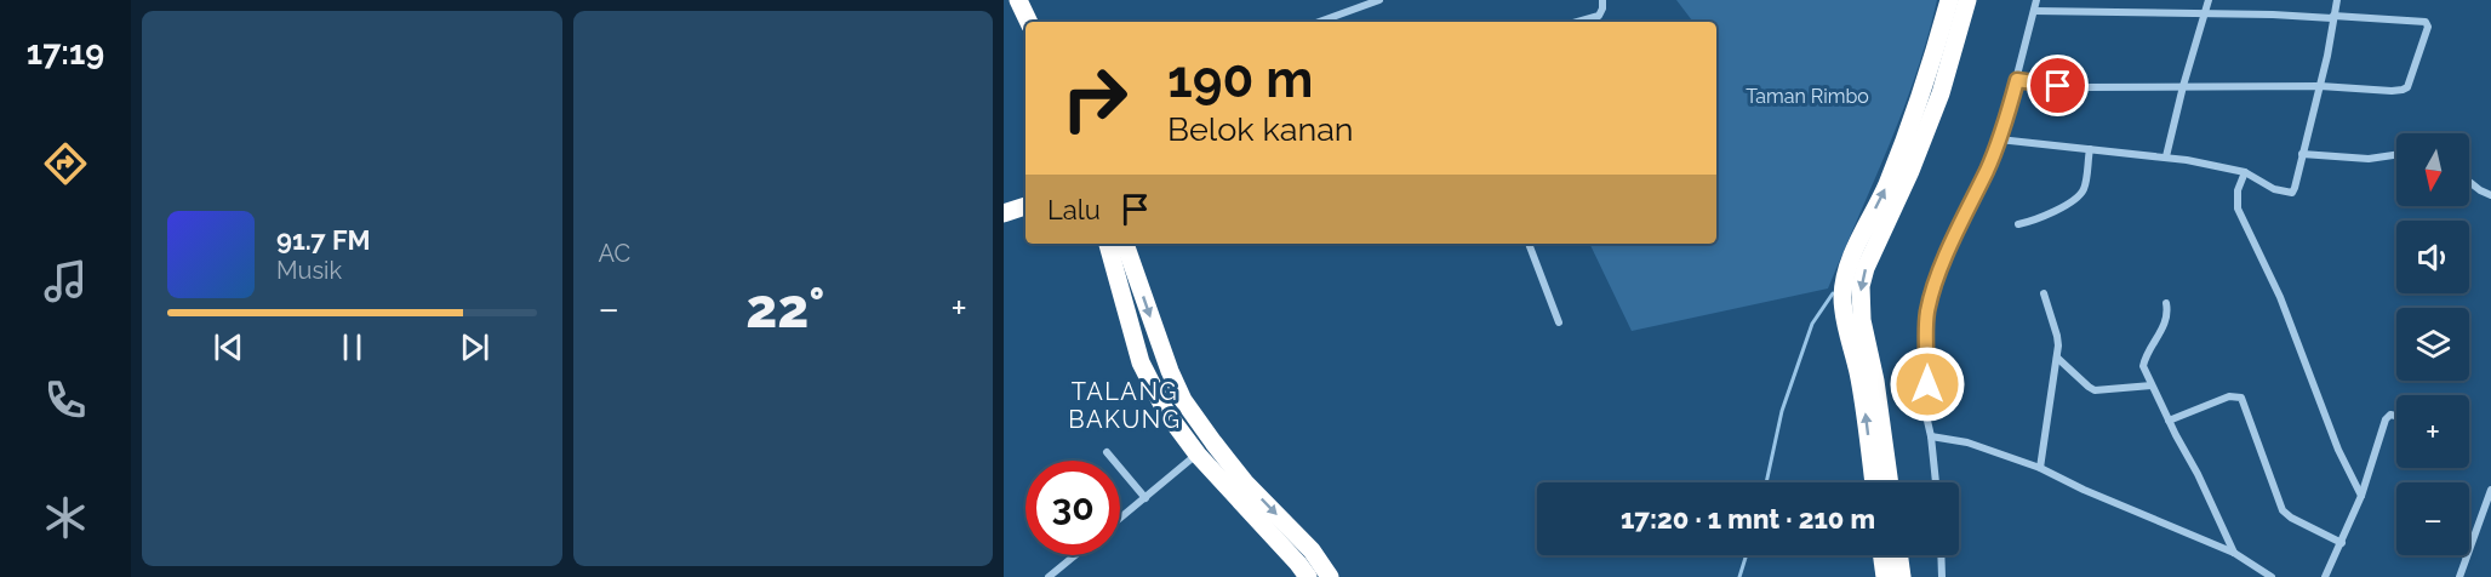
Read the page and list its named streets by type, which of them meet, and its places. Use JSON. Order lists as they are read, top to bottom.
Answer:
{
  "districts": ["TALANG BAKUNG"],
  "parks": ["Taman Rimbo"],
  "north": "bottom",
  "page": {
    "tabs": "17:19",
    "tile": "AC",
    "turn": ["190 m", "Belok kanan"],
    "map_buttons": ["+", "−"],
    "then": "Lalu",
    "song": ["91.7 FM", "Musik"],
    "heat": ["−", "22°", "+"],
    "limit": "30",
    "trip": "17:20 · 1 mnt · 210 m"
  }
}
